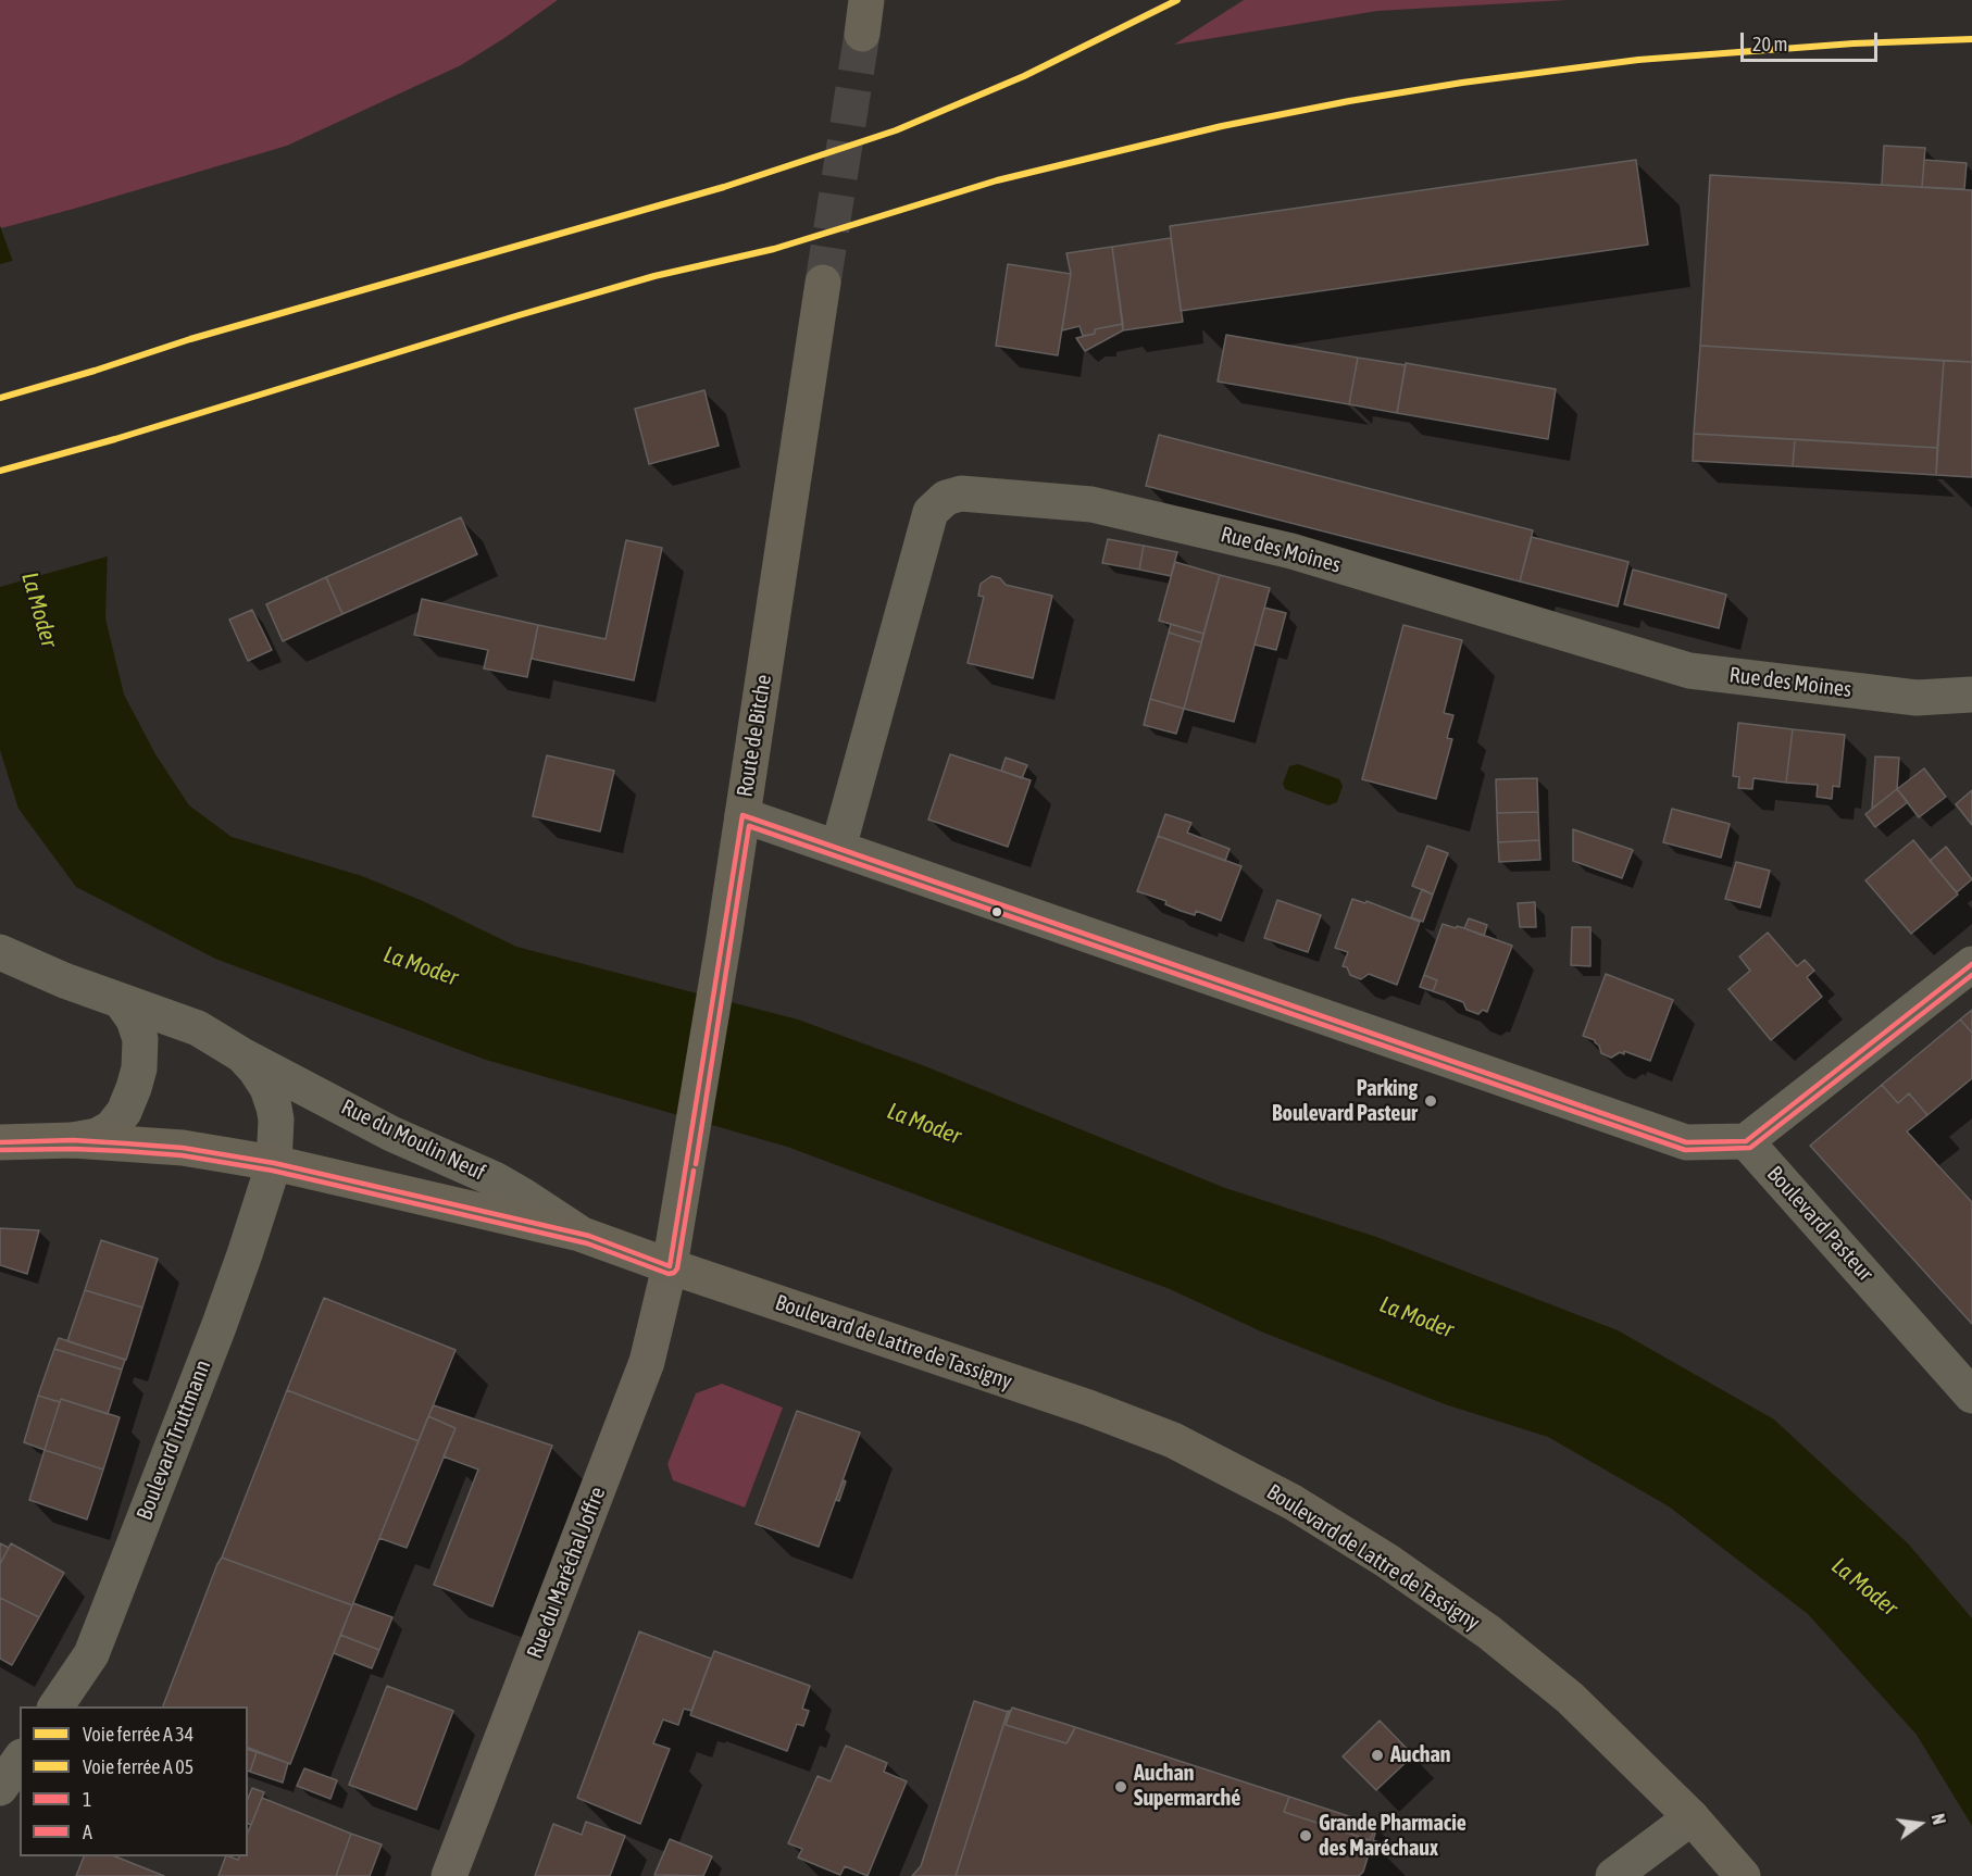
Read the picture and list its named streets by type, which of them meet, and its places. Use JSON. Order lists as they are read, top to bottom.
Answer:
{
  "streets": {
    "main road": ["Route de Bitche", "Boulevard de Lattre de Tassigny"],
    "street": [
      "Rue des Moines",
      "Rue du Moulin Neuf",
      "Boulevard Pasteur",
      "Boulevard Truttmann",
      "Rue du Maréchal Joffre"
    ]
  },
  "crossings": [
    ["Route de Bitche", "Boulevard de Lattre de Tassigny"],
    ["Route de Bitche", "Rue du Maréchal Joffre"],
    ["Rue du Moulin Neuf", "Boulevard de Lattre de Tassigny"],
    ["Rue du Moulin Neuf", "Boulevard Truttmann"],
    ["Boulevard de Lattre de Tassigny", "Boulevard Truttmann"],
    ["Boulevard de Lattre de Tassigny", "Rue du Maréchal Joffre"]
  ],
  "water": ["La Moder"],
  "places": [
    "Parking Boulevard Pasteur",
    "Auchan",
    "Auchan Supermarché",
    "Grande Pharmacie des Maréchaux"
  ],
  "lines": ["transit line 1", "transit line A"],
  "legend": [
    "Voie ferrée A 34",
    "Voie ferrée A 05",
    "1",
    "A"
  ],
  "scale_bar": "20 m",
  "north": "right"
}
